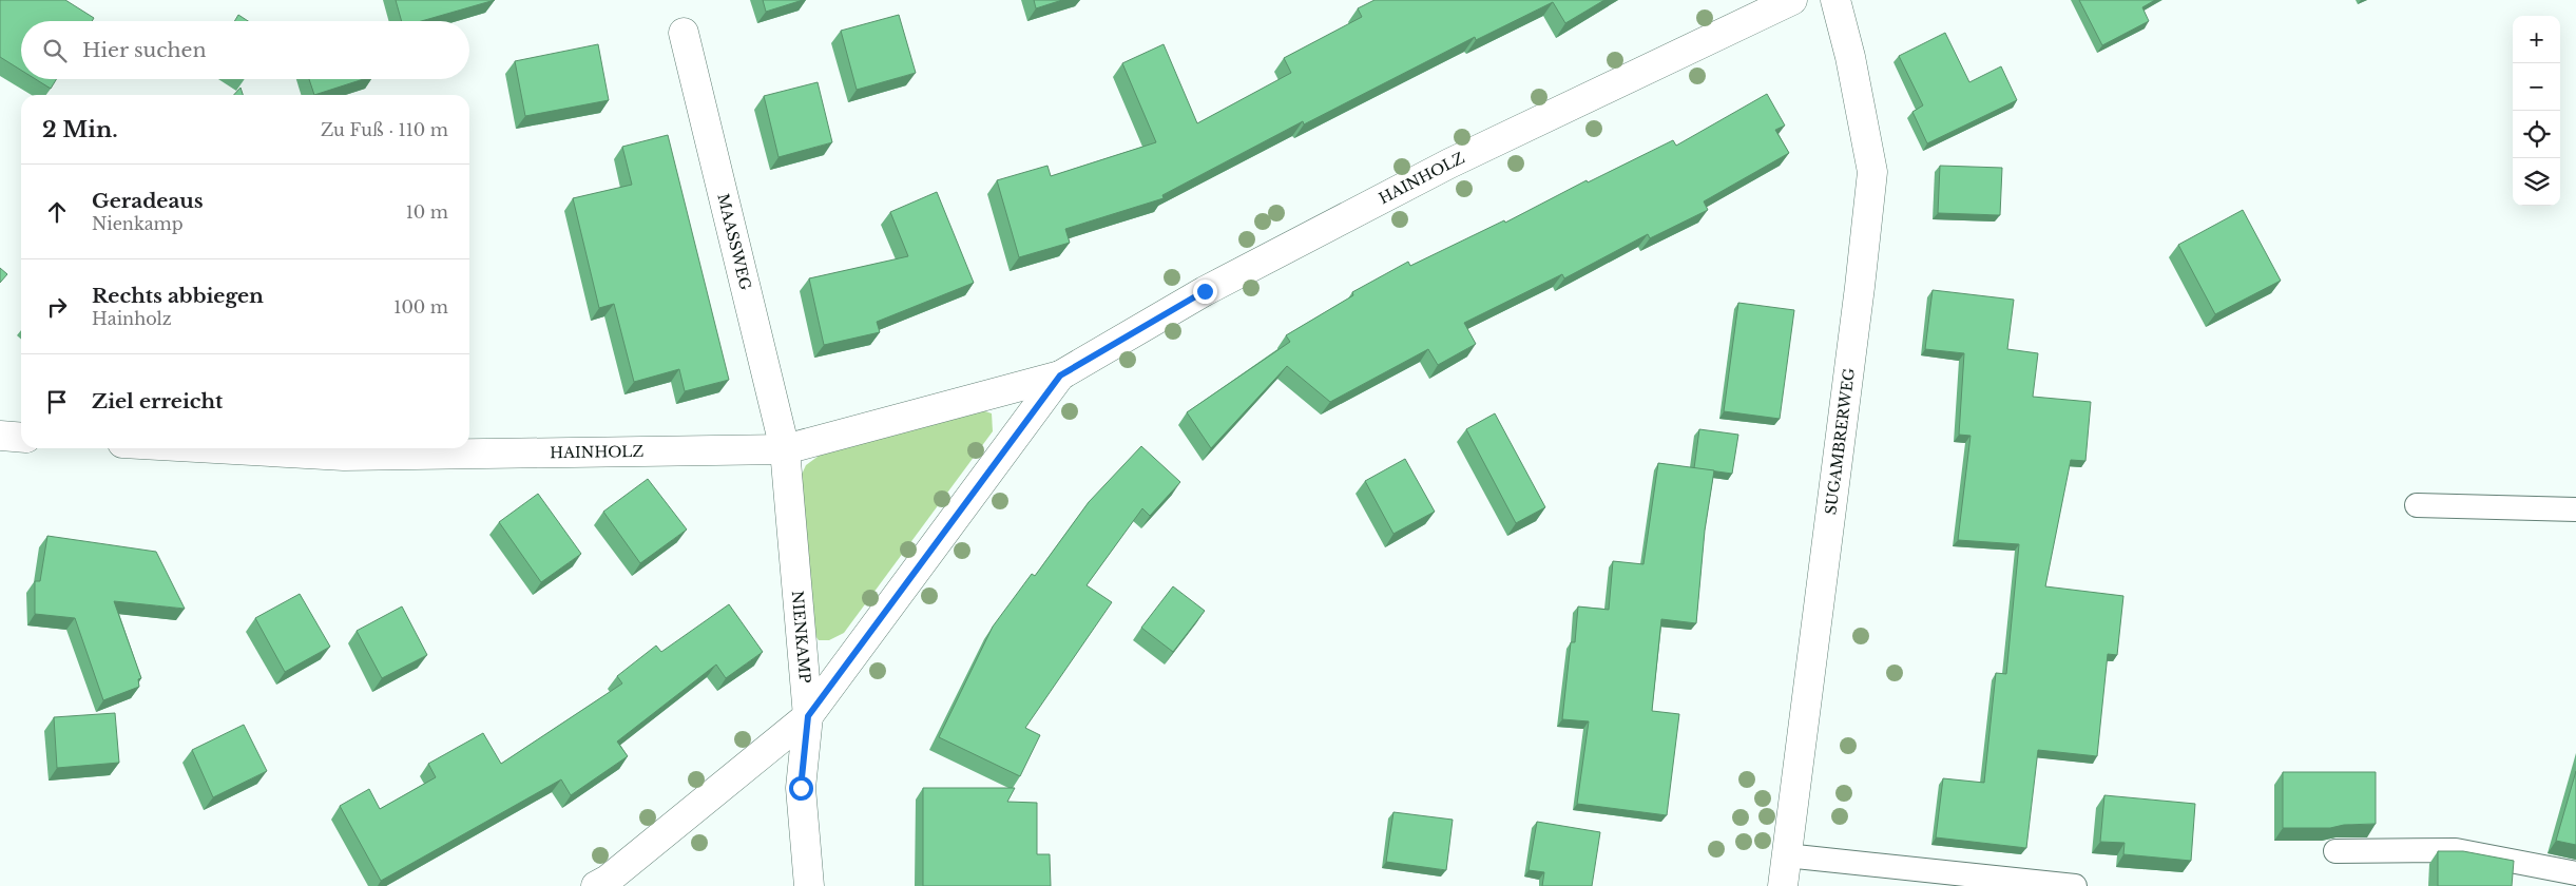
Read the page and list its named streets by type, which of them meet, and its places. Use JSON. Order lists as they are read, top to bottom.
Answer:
{
  "streets": {
    "street": [
      "HAINHOLZ",
      "MAASSWEG",
      "SUGAMBRERWEG",
      "NIENKAMP"
    ]
  },
  "crossings": [
    ["HAINHOLZ", "MAASSWEG"],
    ["HAINHOLZ", "NIENKAMP"],
    ["MAASSWEG", "NIENKAMP"]
  ],
  "page": {
    "map_buttons": ["+", "−"],
    "search": "Hier suchen",
    "heading": ["2 Min.", "Zu Fuß · 110 m"],
    "list": [
      ["Geradeaus", "Nienkamp", "10 m"],
      ["Rechts abbiegen", "Hainholz", "100 m"],
      "Ziel erreicht"
    ]
  }
}
